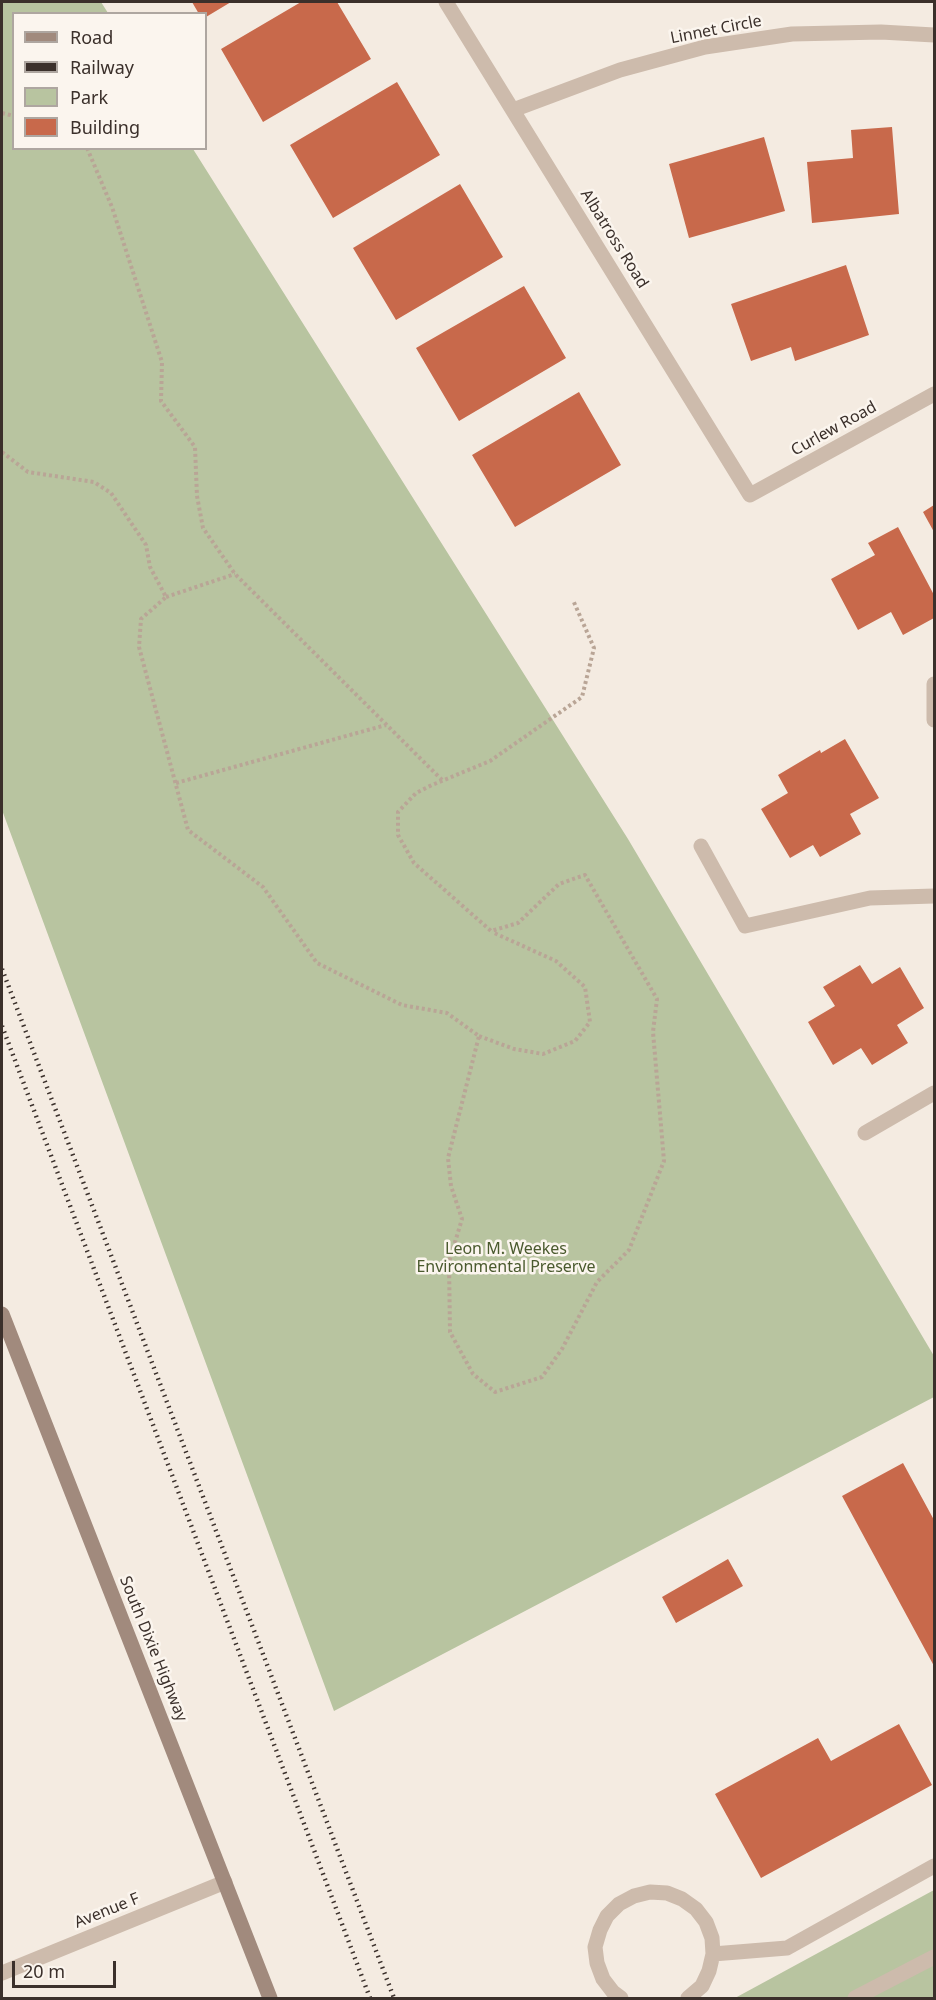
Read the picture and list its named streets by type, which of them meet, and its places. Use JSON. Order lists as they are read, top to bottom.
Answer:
{
  "streets": {
    "street": [
      "Linnet Circle",
      "Albatross Road",
      "Curlew Road",
      "South Dixie Highway",
      "Avenue F"
    ]
  },
  "crossings": [
    ["Linnet Circle", "Albatross Road"],
    ["Albatross Road", "Curlew Road"],
    ["South Dixie Highway", "Avenue F"]
  ],
  "parks": ["Leon M. Weekes Environmental Preserve"],
  "legend": [
    "Road",
    "Railway",
    "Park",
    "Building"
  ],
  "scale_bar": "20 m"
}
